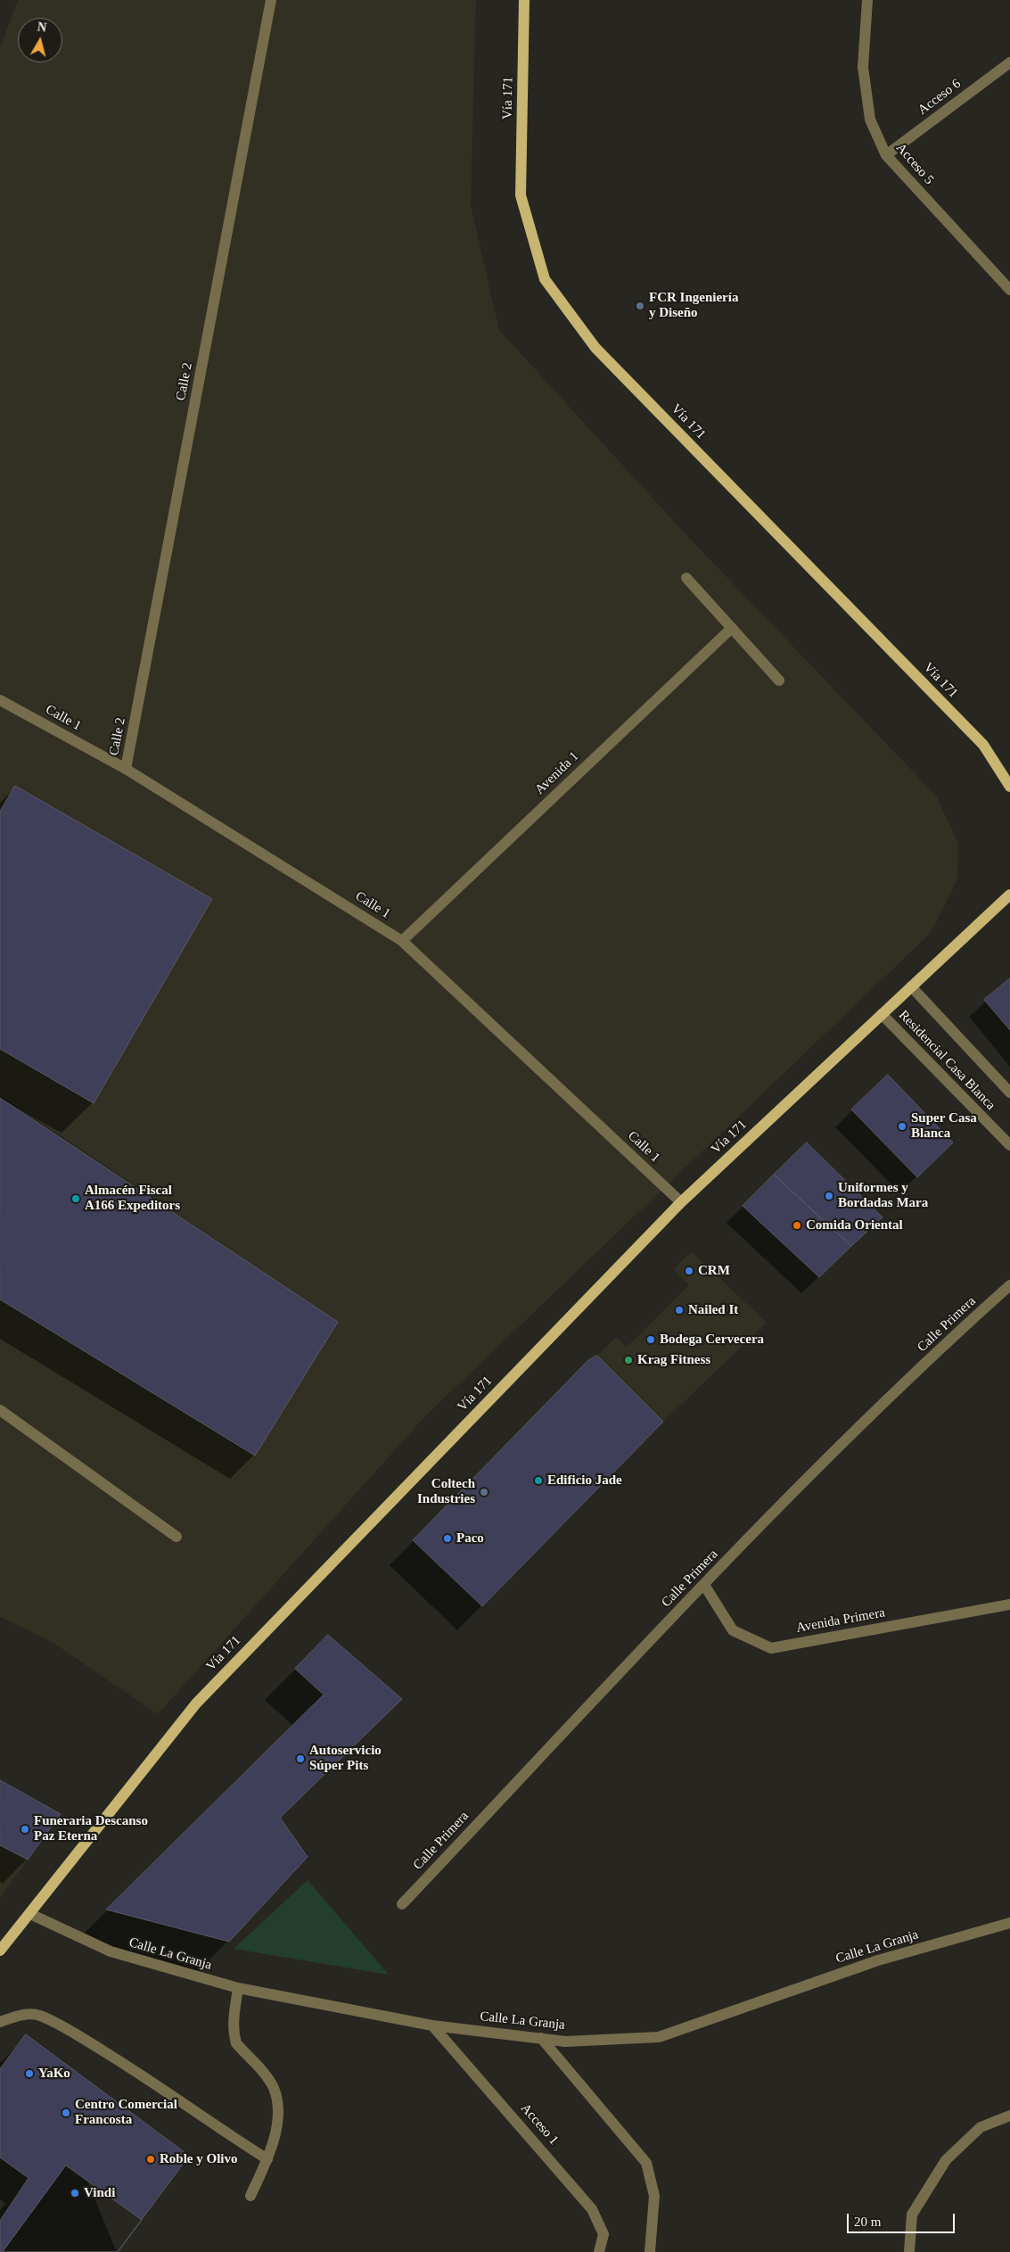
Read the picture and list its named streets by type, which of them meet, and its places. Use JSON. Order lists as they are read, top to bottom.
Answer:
{
  "streets": {
    "main road": ["Vía 171"],
    "street": [
      "Acceso 6",
      "Acceso 5",
      "Calle 2",
      "Calle 1",
      "Avenida 1",
      "Residencial Casa Blanca",
      "Calle Primera",
      "Avenida Primera",
      "Calle La Granja",
      "Acceso 1"
    ]
  },
  "crossings": [
    ["Acceso 6", "Acceso 5"],
    ["Vía 171", "Calle 1"],
    ["Vía 171", "Residencial Casa Blanca"],
    ["Vía 171", "Calle La Granja"],
    ["Calle 2", "Calle 1"],
    ["Calle 1", "Avenida 1"],
    ["Calle Primera", "Avenida Primera"],
    ["Calle La Granja", "Acceso 1"]
  ],
  "places": [
    "FCR Ingeniería y Diseño",
    "Super Casa Blanca",
    "Uniformes y Bordadas Mara",
    "Almacén Fiscal A166 Expeditors",
    "Comida Oriental",
    "CRM",
    "Nailed It",
    "Bodega Cervecera",
    "Krag Fitness",
    "Edificio Jade",
    "Coltech Industries",
    "Paco",
    "Autoservicio Súper Pits",
    "Funeraria Descanso Paz Eterna",
    "YaKo",
    "Centro Comercial Francosta",
    "Roble y Olivo",
    "Vindi"
  ],
  "scale_bar": "20 m",
  "north": "top"
}
